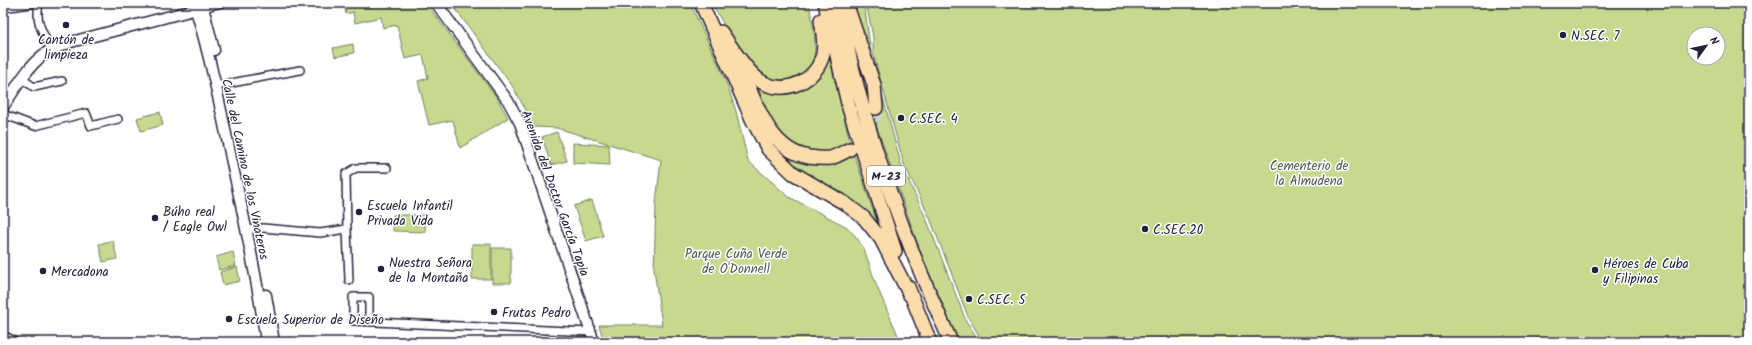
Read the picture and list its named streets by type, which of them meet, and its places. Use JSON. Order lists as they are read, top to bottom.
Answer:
{
  "streets": {
    "highway": ["M-23"],
    "street": ["Calle del Camino de los Vinateros", "Avenida del Doctor García Tapia"]
  },
  "parks": ["Cementerio de la Almudena", "Parque Cuña Verde de O'Donnell"],
  "places": [
    "Cantón de limpieza",
    "N.SEC. 7",
    "C.SEC. 4",
    "Escuela Infantil Privada Vida",
    "Búho real / Eagle Owl",
    "C.SEC.20",
    "Nuestra Señora de la Montaña",
    "Héroes de Cuba y Filipinas",
    "Mercadona",
    "C.SEC. 5",
    "Frutas Pedro",
    "Escuela Superior de Diseño"
  ],
  "north": "top right"
}
